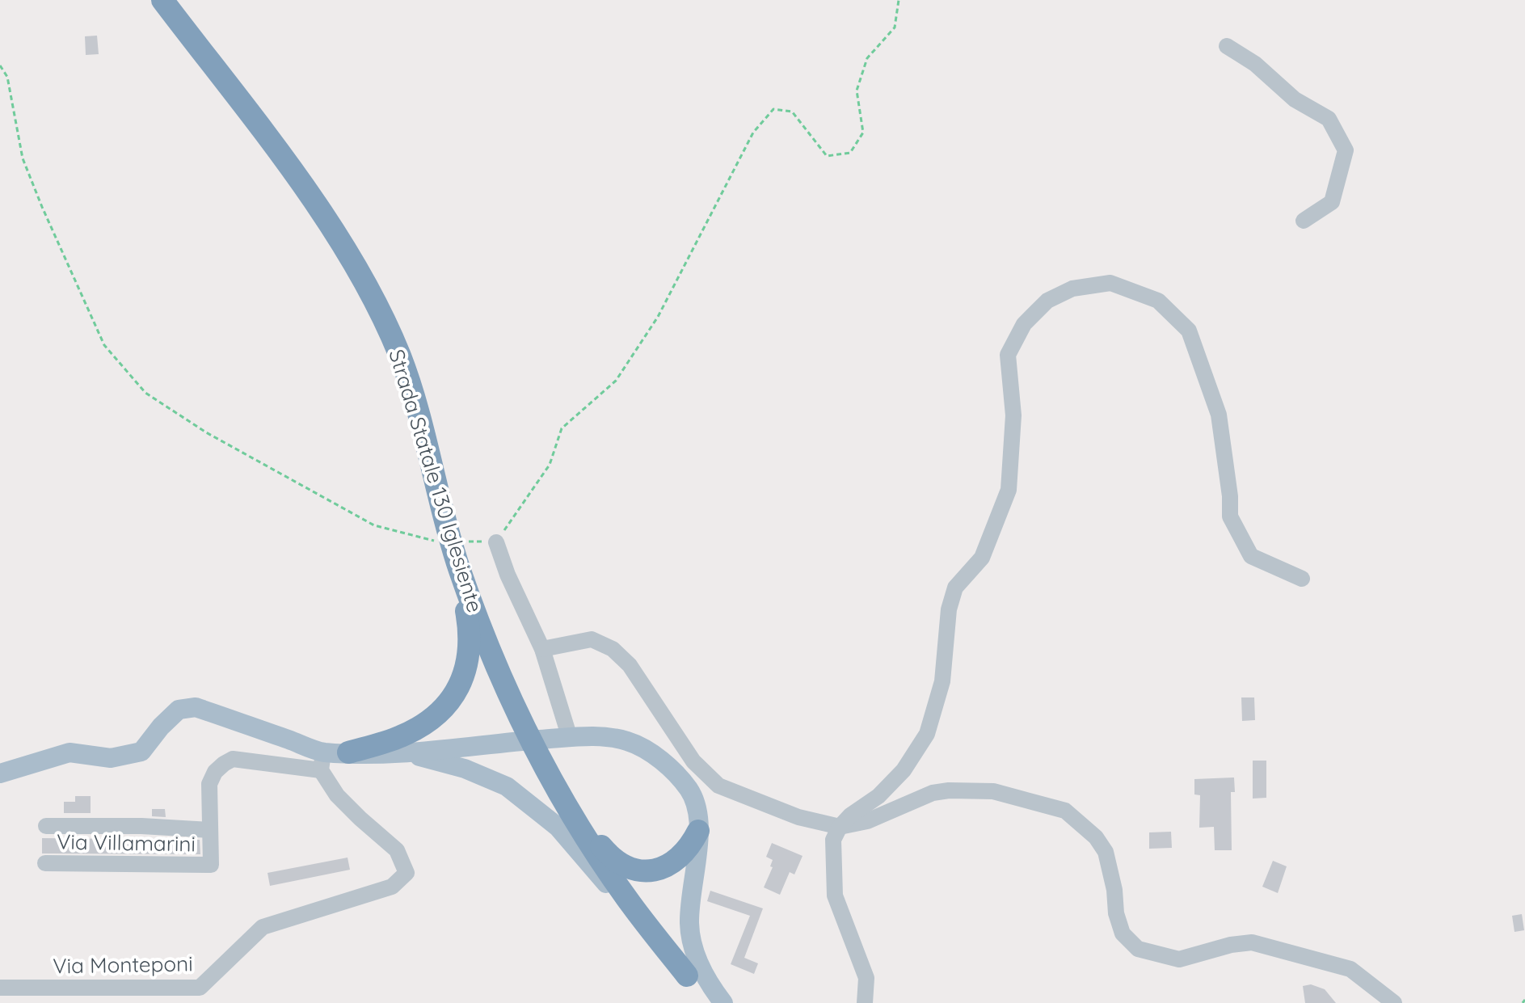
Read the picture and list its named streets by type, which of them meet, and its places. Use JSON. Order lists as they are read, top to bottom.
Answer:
{
  "streets": {
    "highway": ["Strada Statale 130 Iglesiente"],
    "street": ["Via Villamarini", "Via Monteponi"]
  },
  "crossings": [
    ["Via Villamarini", "Via Monteponi"]
  ]
}
